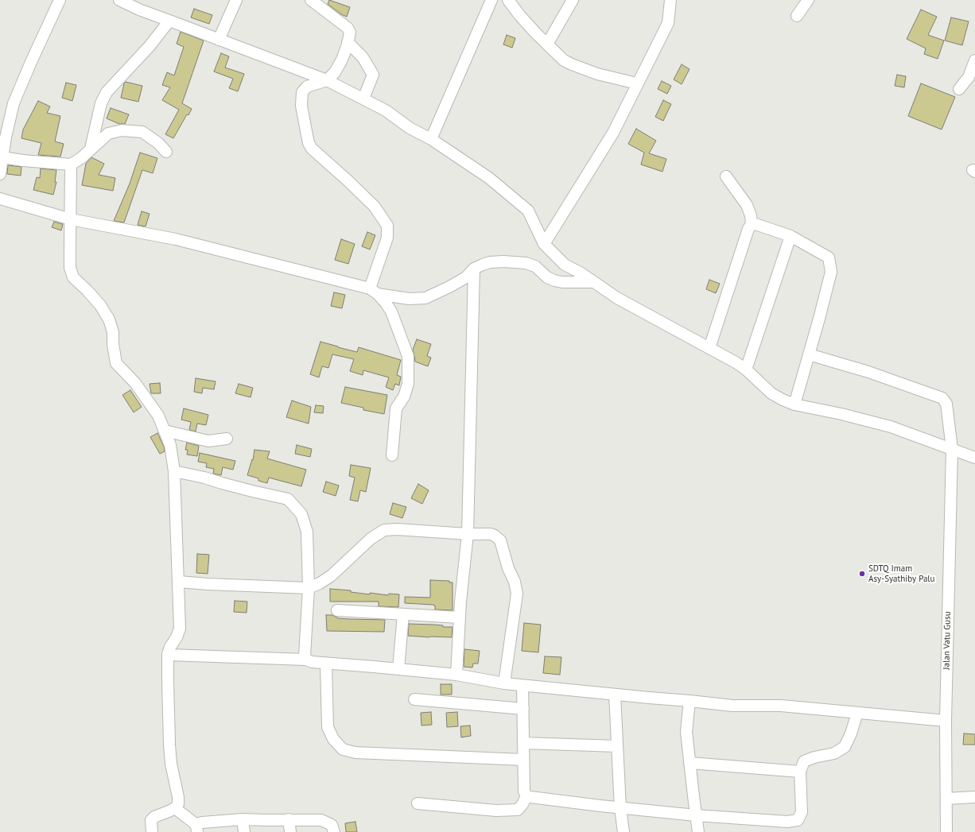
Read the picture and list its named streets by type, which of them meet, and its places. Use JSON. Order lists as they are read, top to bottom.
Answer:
{
  "streets": {
    "street": ["Jalan Vatu Gusu"]
  },
  "places": ["SDTQ Imam Asy-Syathiby Palu"]
}
